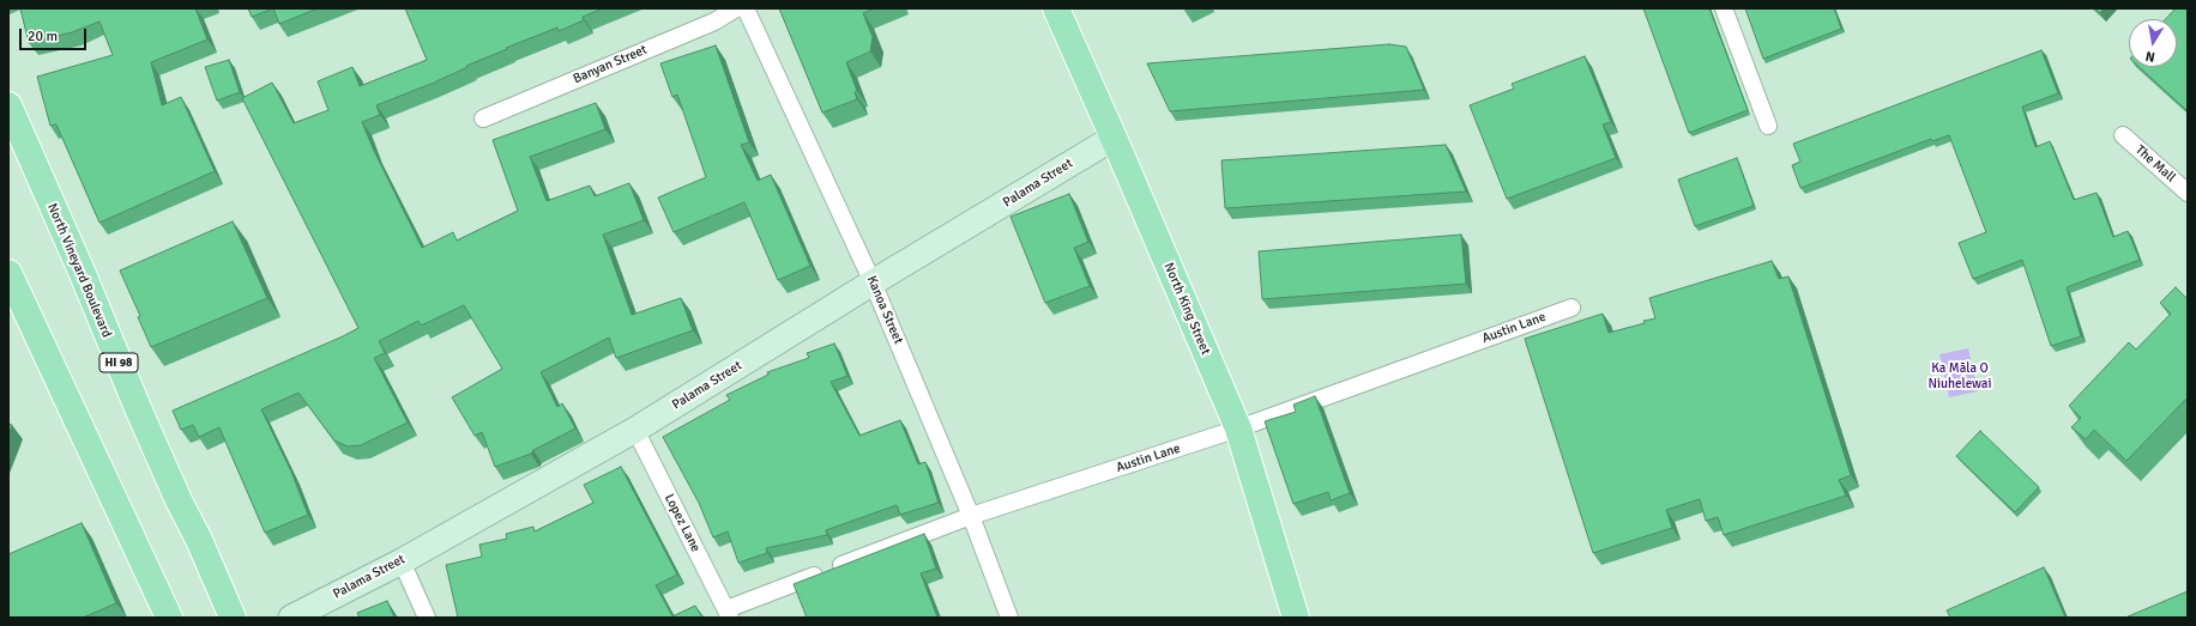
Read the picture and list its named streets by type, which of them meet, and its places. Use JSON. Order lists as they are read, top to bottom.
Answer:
{
  "streets": {
    "main road": ["North Vineyard Boulevard", "North King Street", "HI 98"],
    "street": [
      "Banyan Street",
      "The Mall",
      "Palama Street",
      "Kanoa Street",
      "Austin Lane",
      "Lopez Lane"
    ]
  },
  "crossings": [
    ["Palama Street", "North King Street"],
    ["Palama Street", "Kanoa Street"],
    ["Palama Street", "Lopez Lane"],
    ["North King Street", "Austin Lane"],
    ["Kanoa Street", "Austin Lane"],
    ["Austin Lane", "Lopez Lane"]
  ],
  "parks": ["Ka Māla O Niuhelewai"],
  "scale_bar": "20 m",
  "north": "bottom"
}
